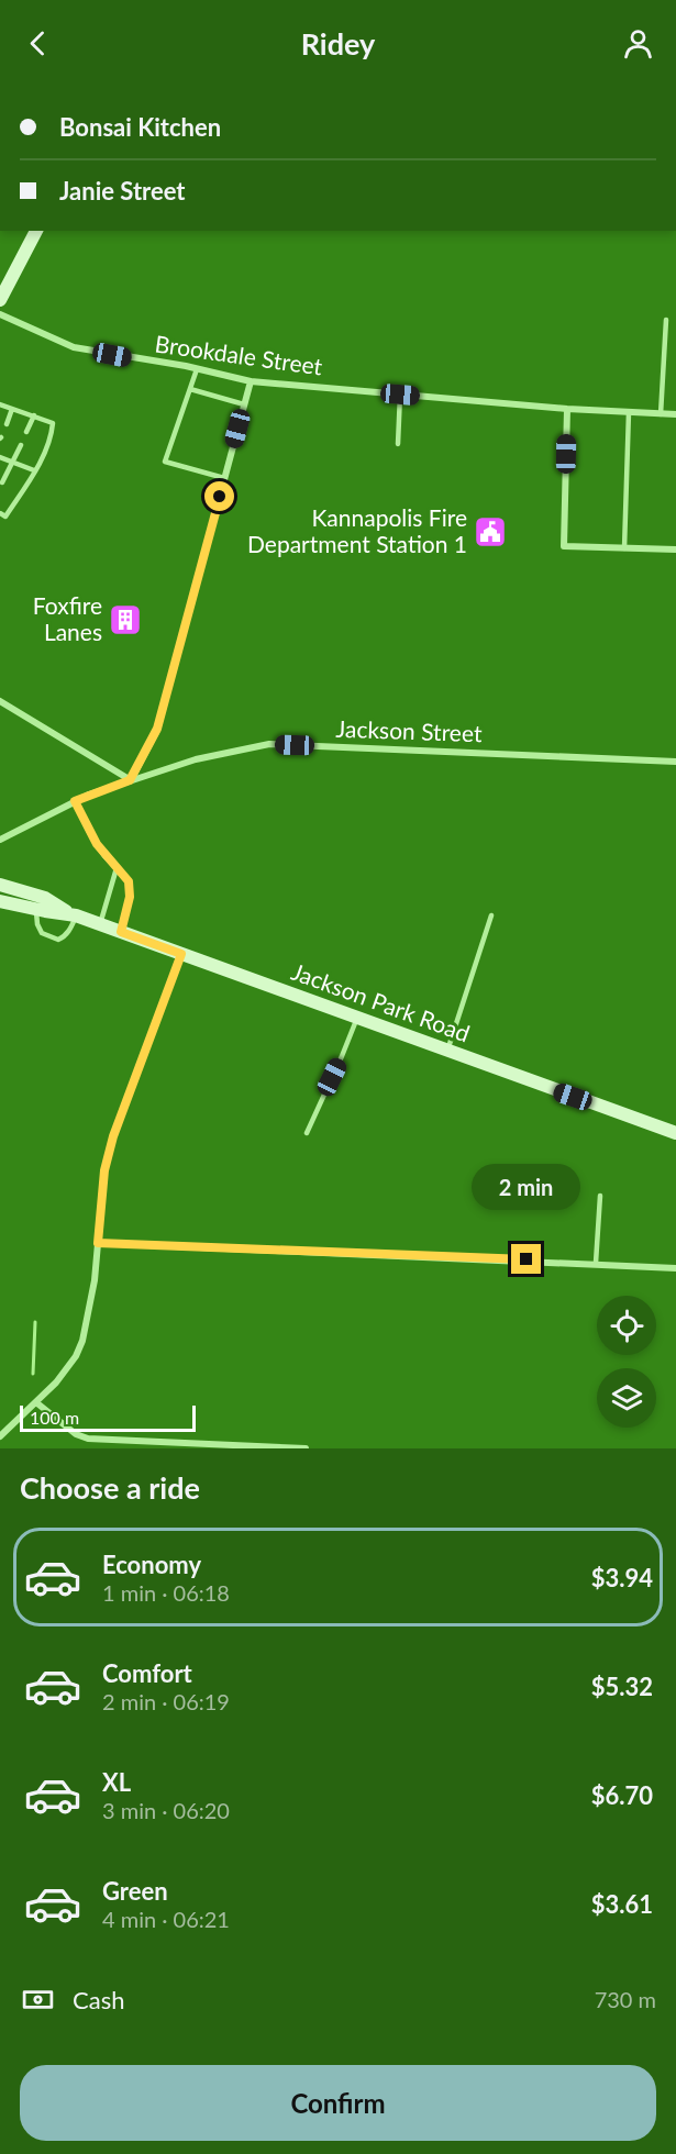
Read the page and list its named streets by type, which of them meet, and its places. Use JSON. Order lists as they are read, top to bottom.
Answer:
{
  "streets": {
    "main road": ["Jackson Park Road"],
    "street": ["Brookdale Street", "Jackson Street"]
  },
  "places": {
    "public building": ["Kannapolis Fire Department Station 1"],
    "building": ["Foxfire Lanes"]
  },
  "scale_bar": "100 m",
  "page": {
    "header": "Ridey",
    "banner": ["Bonsai Kitchen", "Janie Street"],
    "bubble": "2 min",
    "scale": "100 m",
    "heading": "Choose a ride",
    "list": [
      {
        "name": "Economy",
        "note": "1 min · 06:18",
        "value": "$3.94"
      },
      {
        "name": "Comfort",
        "note": "2 min · 06:19",
        "value": "$5.32"
      },
      {
        "name": "XL",
        "note": "3 min · 06:20",
        "value": "$6.70"
      },
      {
        "name": "Green",
        "note": "4 min · 06:21",
        "value": "$3.61"
      }
    ],
    "pay": ["Cash", "730 m"],
    "buttons": "Confirm"
  }
}
